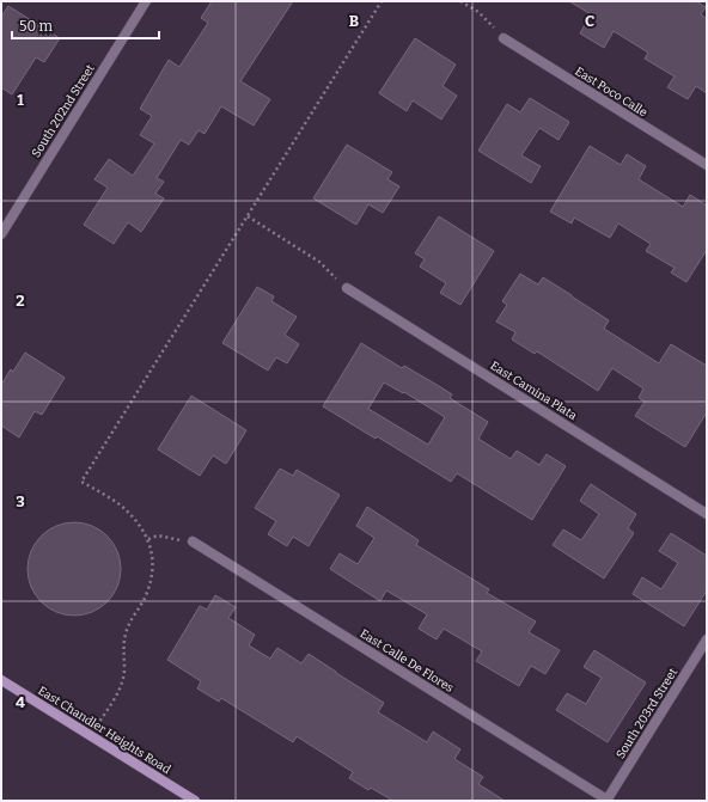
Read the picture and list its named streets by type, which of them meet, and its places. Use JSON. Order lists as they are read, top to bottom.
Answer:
{
  "streets": {
    "main road": ["East Chandler Heights Road"],
    "street": [
      "East Poco Calle",
      "South 202nd Street",
      "East Camina Plata",
      "East Calle De Flores",
      "South 203rd Street"
    ]
  },
  "crossings": [
    ["East Calle De Flores", "South 203rd Street"]
  ],
  "scale_bar": "50 m",
  "grid": {
    "columns": ["B", "C"],
    "rows": [
      "1",
      "2",
      "3",
      "4"
    ]
  }
}
